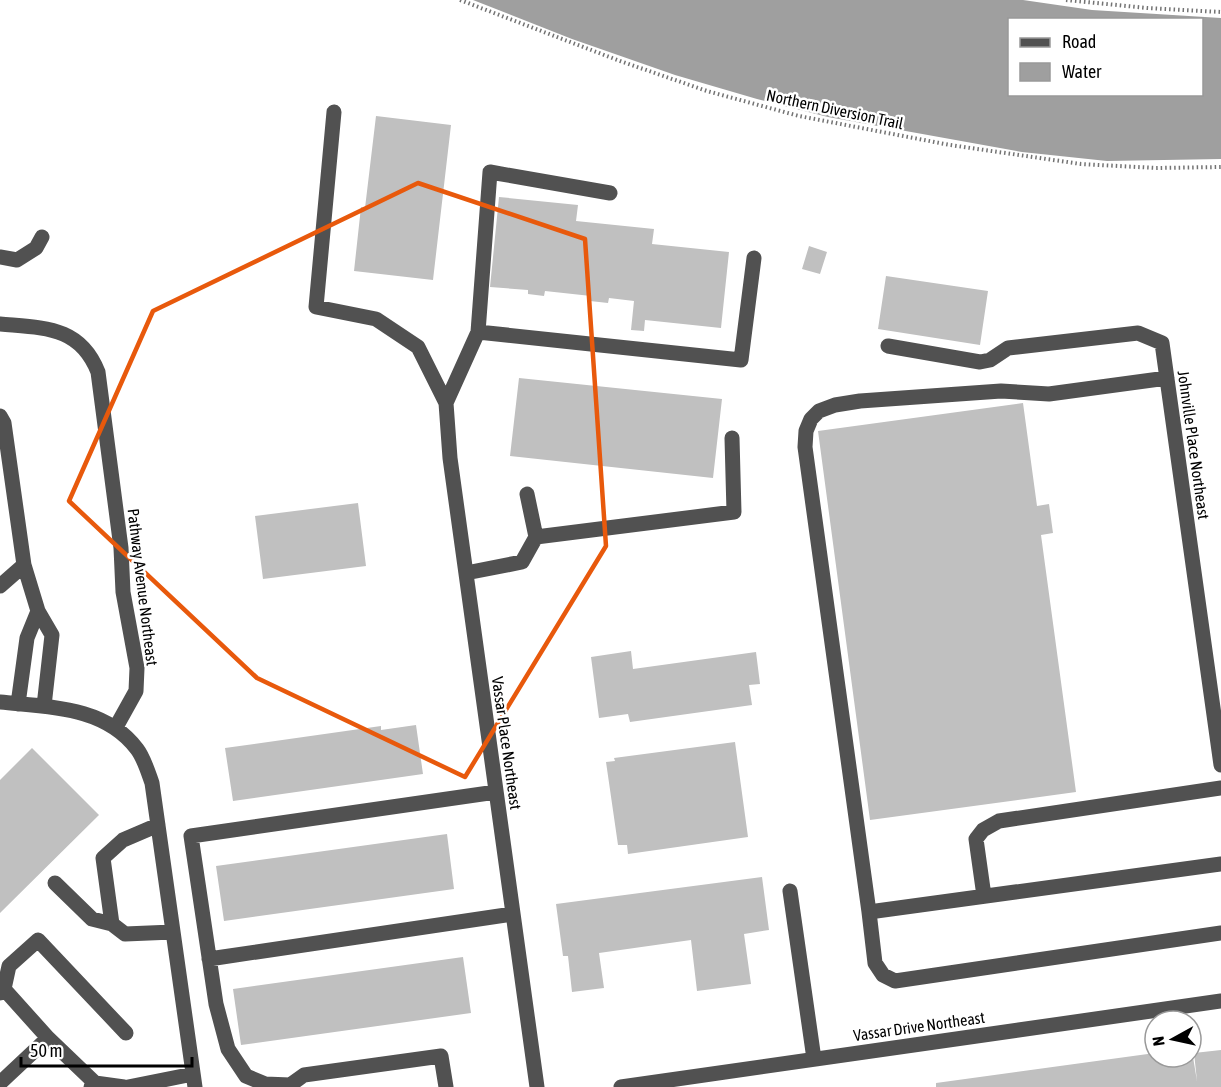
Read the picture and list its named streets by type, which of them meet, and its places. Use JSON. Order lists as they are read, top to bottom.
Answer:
{
  "streets": {
    "street": [
      "Johnville Place Northeast",
      "Pathway Avenue Northeast",
      "Vassar Place Northeast",
      "Vassar Drive Northeast"
    ],
    "path": ["Northern Diversion Trail"]
  },
  "legend": ["Road", "Water"],
  "scale_bar": "50 m",
  "north": "left"
}
